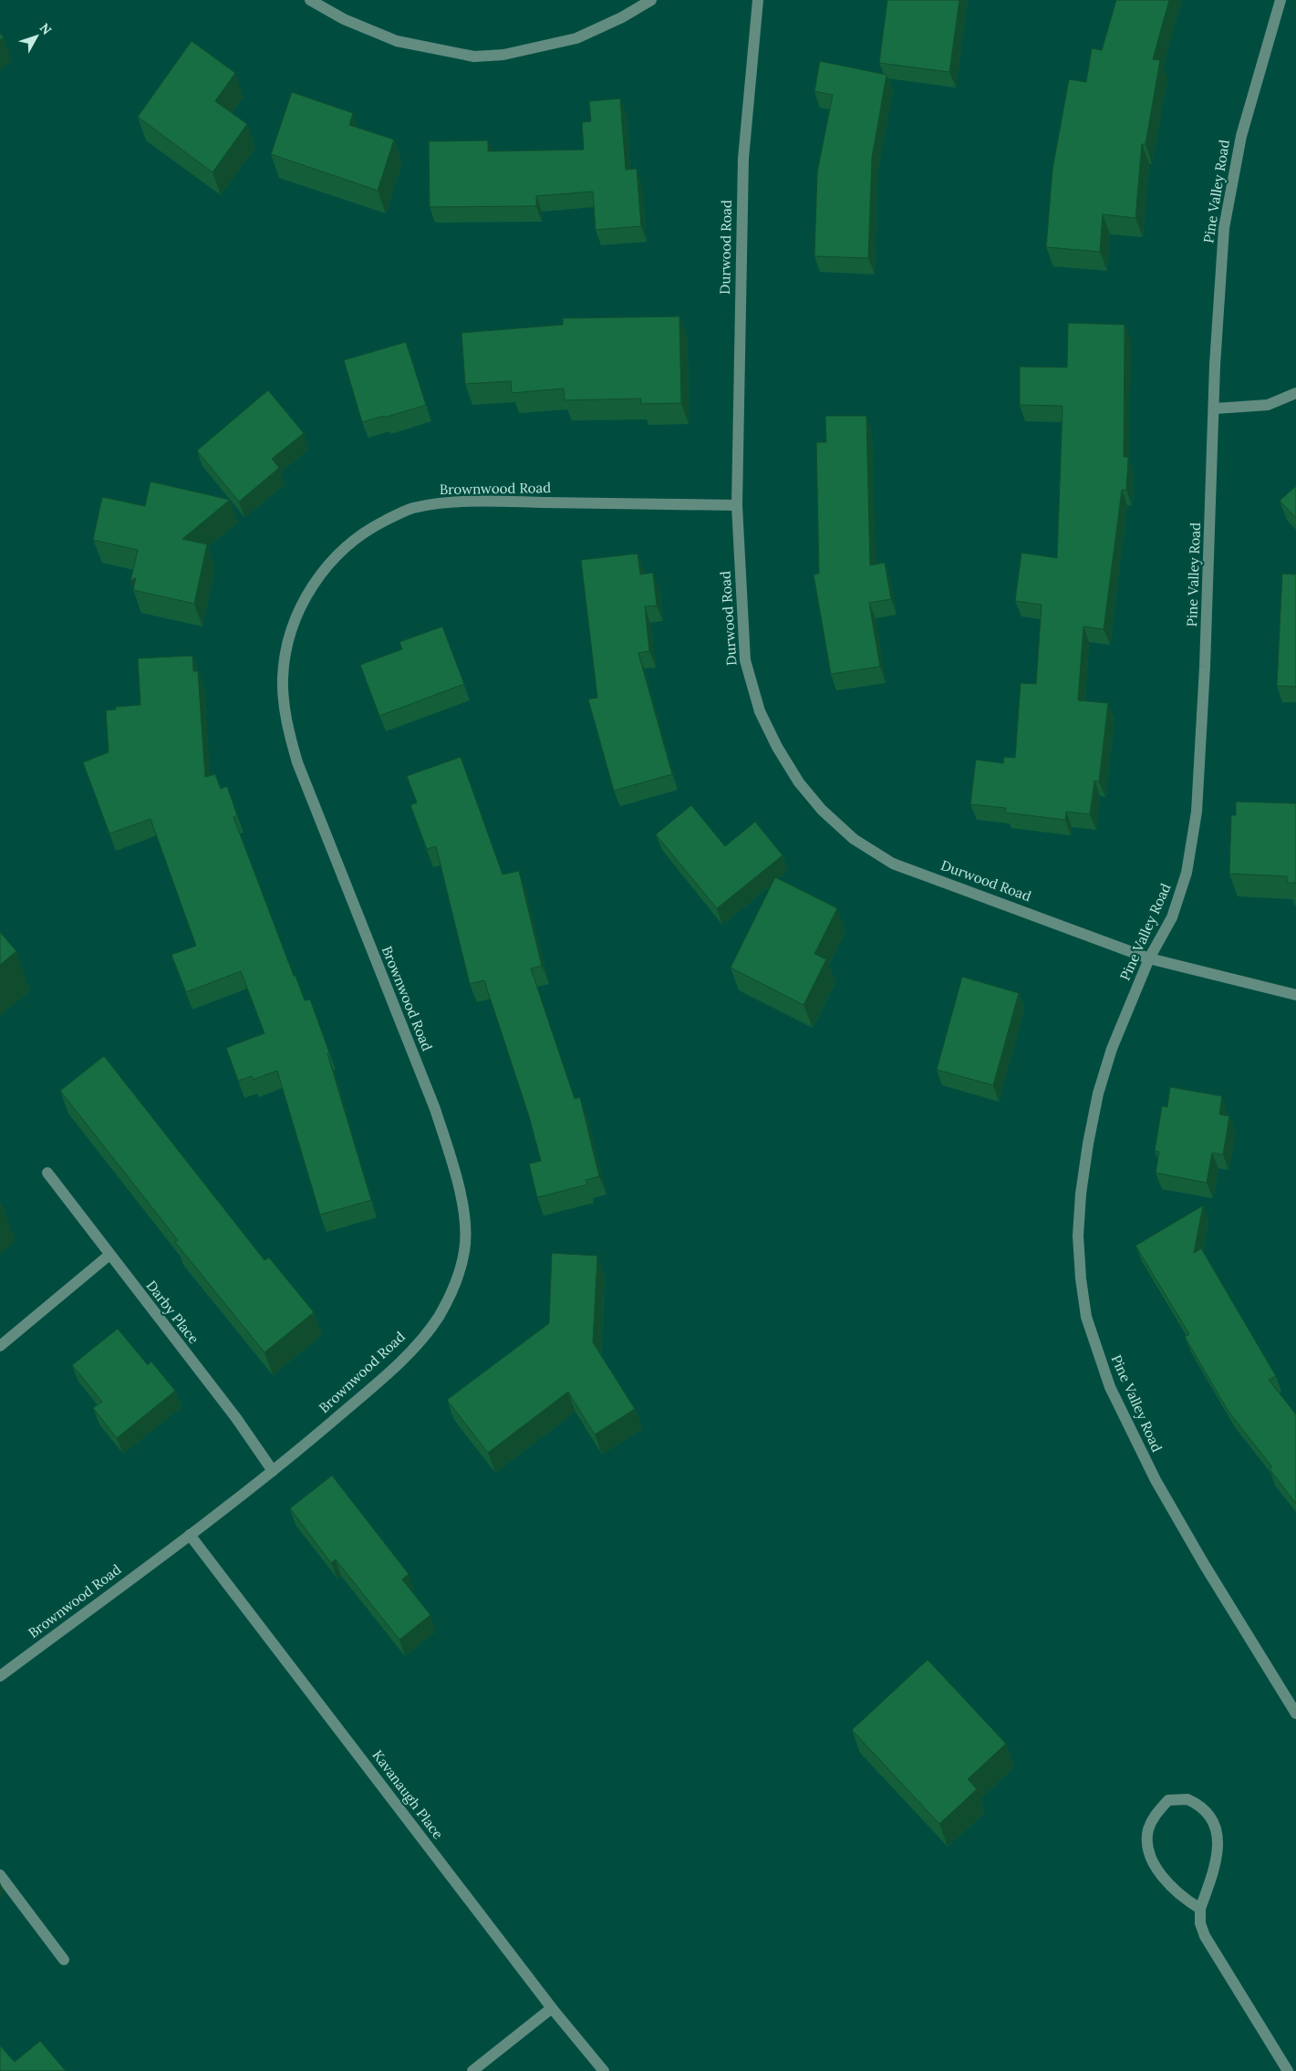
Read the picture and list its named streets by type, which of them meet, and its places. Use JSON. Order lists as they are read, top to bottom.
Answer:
{
  "streets": {
    "street": [
      "Pine Valley Road",
      "Durwood Road",
      "Brownwood Road",
      "Darby Place",
      "Kavanaugh Place"
    ]
  },
  "crossings": [
    ["Pine Valley Road", "Durwood Road"],
    ["Durwood Road", "Brownwood Road"],
    ["Brownwood Road", "Darby Place"],
    ["Brownwood Road", "Kavanaugh Place"]
  ],
  "north": "top right"
}
